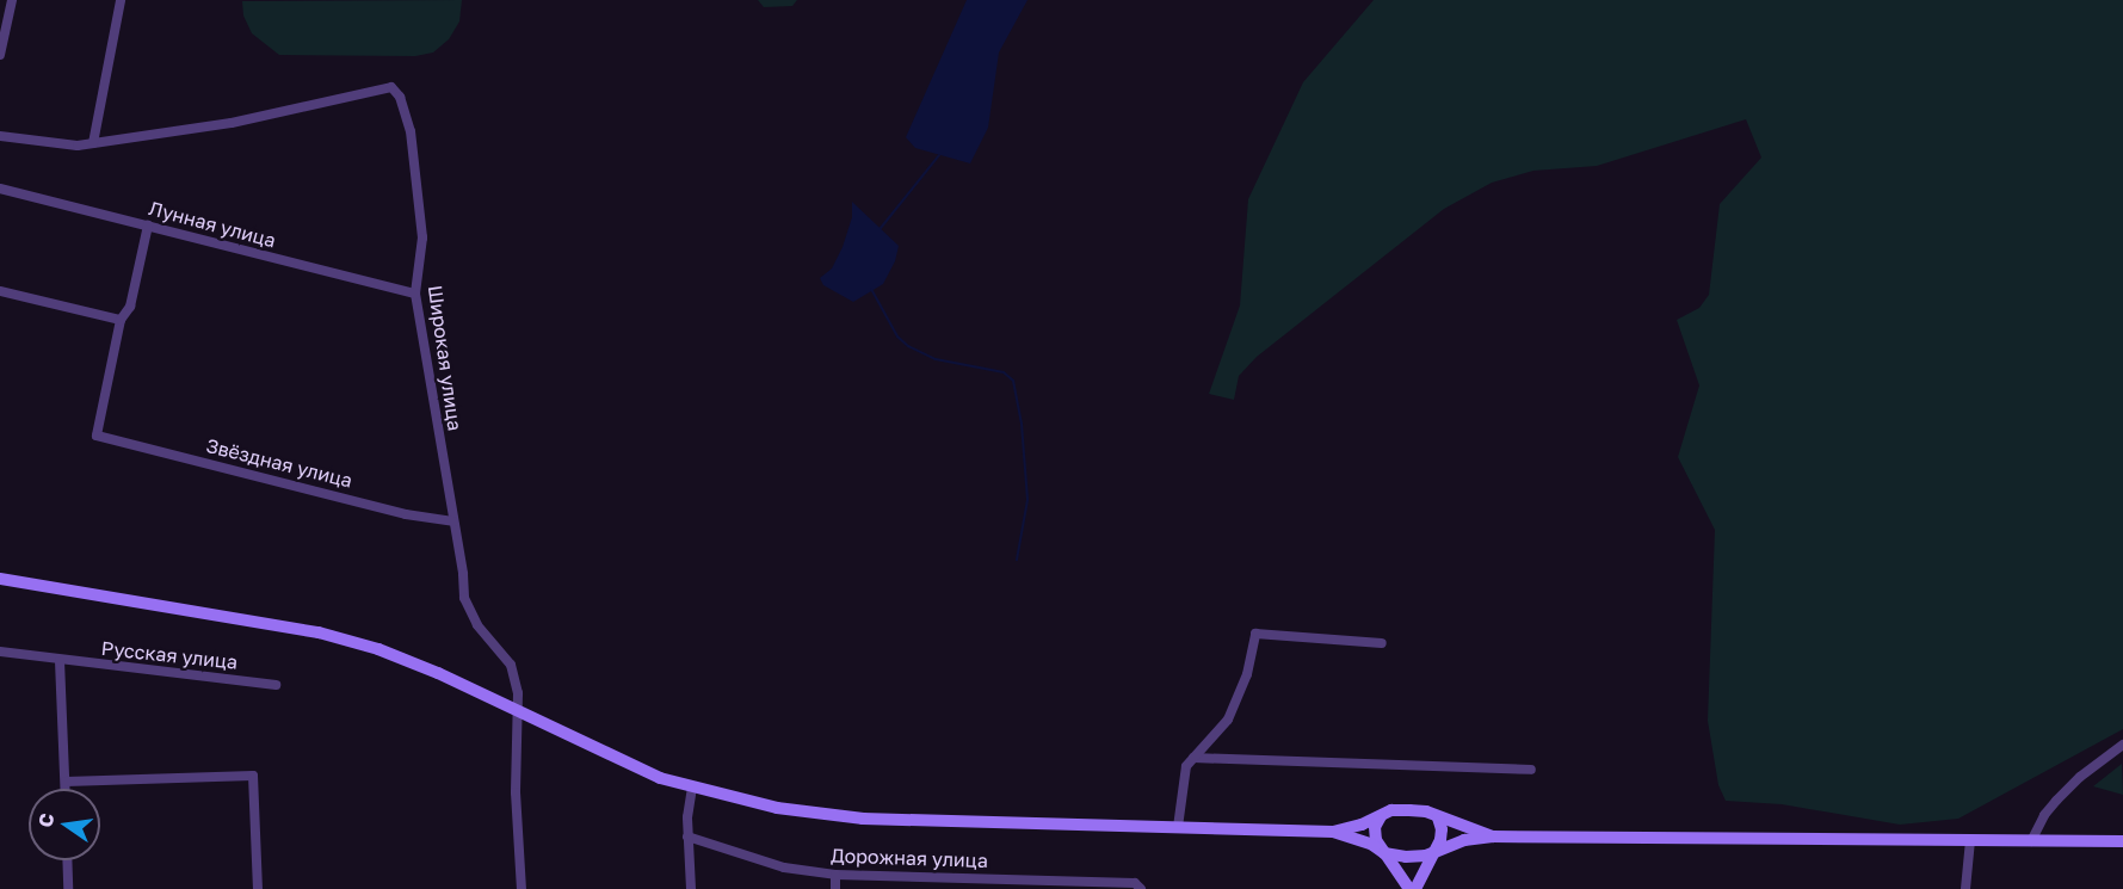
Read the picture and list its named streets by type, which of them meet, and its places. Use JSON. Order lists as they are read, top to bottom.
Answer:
{
  "streets": {
    "street": [
      "Лунная улица",
      "Широкая улица",
      "Звёздная улица",
      "Русская улица",
      "Дорожная улица"
    ]
  },
  "crossings": [
    ["Лунная улица", "Широкая улица"],
    ["Широкая улица", "Звёздная улица"]
  ],
  "north": "left"
}
